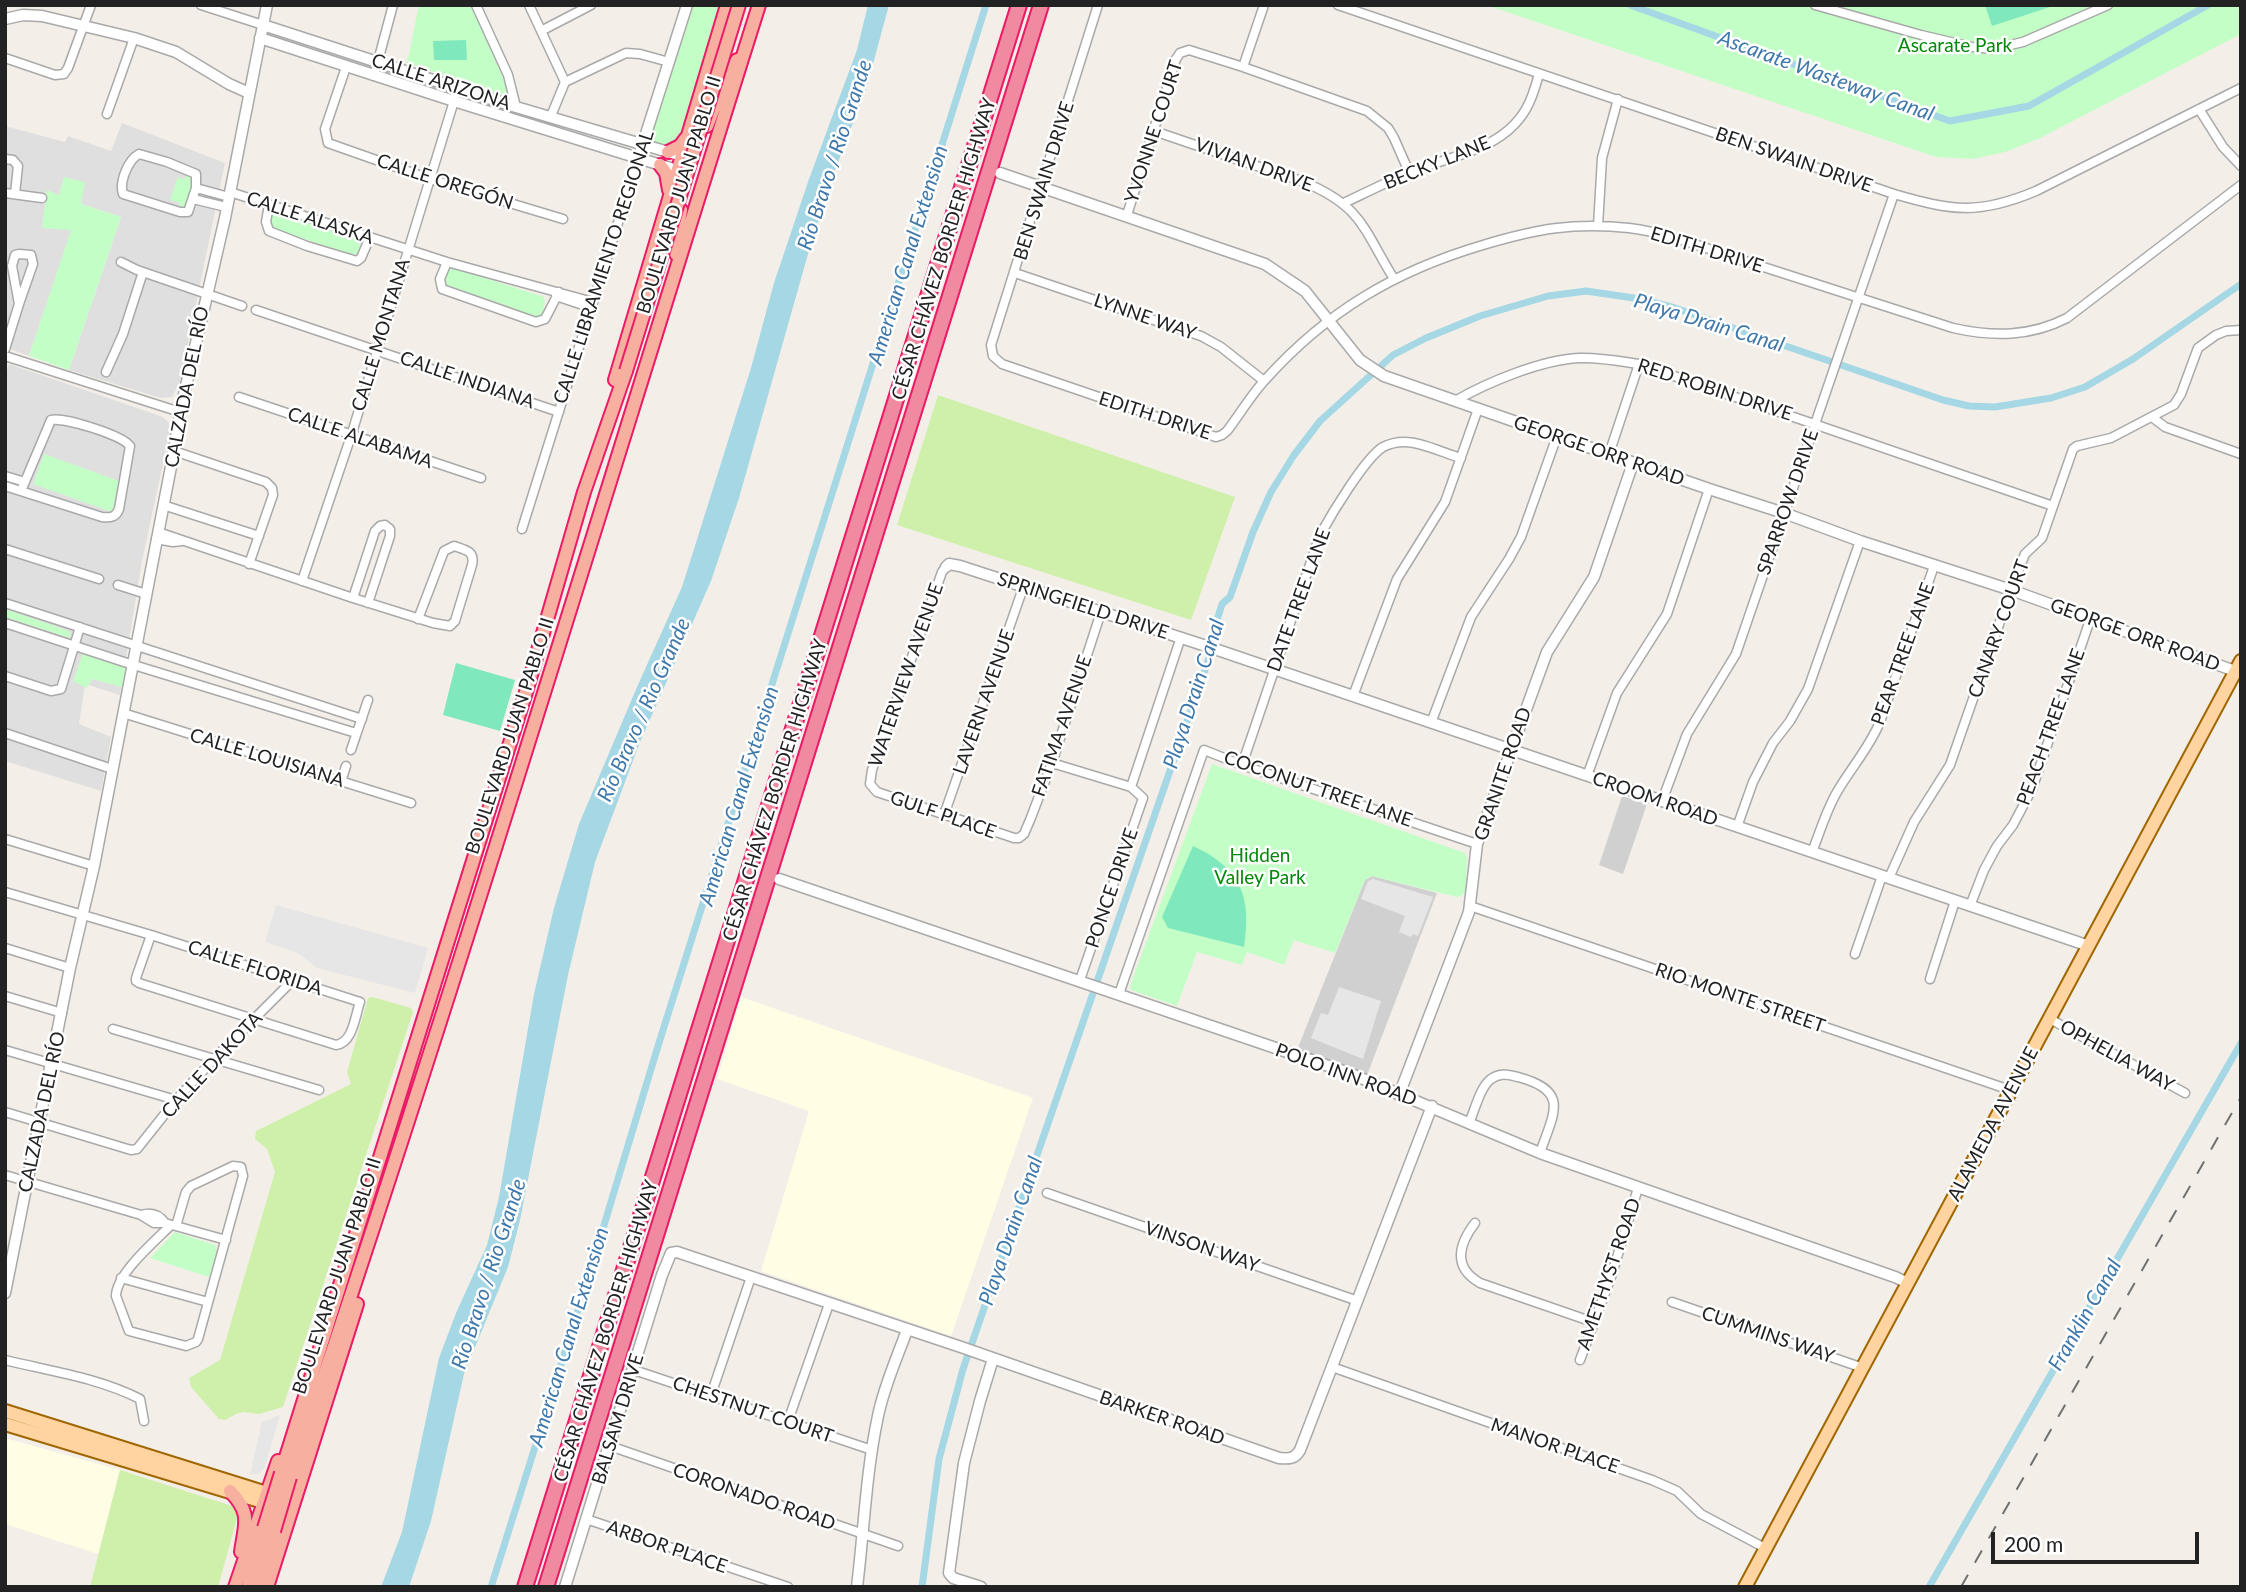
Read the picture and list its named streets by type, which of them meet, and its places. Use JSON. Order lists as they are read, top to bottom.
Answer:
{
  "streets": {
    "highway": ["BOULEVARD JUAN PABLO II", "CÉSAR CHÁVEZ BORDER HIGHWAY"],
    "main road": ["ALAMEDA AVENUE"],
    "street": [
      "CALLE ARIZONA",
      "YVONNE COURT",
      "BEN SWAIN DRIVE",
      "BECKY LANE",
      "VIVIAN DRIVE",
      "CALLE OREGÓN",
      "CALLE ALASKA",
      "EDITH DRIVE",
      "CALLE LIBRAMIENTO REGIONAL",
      "LYNNE WAY",
      "CALLE MONTANA",
      "CALLE INDIANA",
      "CALZADA DEL RÍO",
      "RED ROBIN DRIVE",
      "CALLE ALABAMA",
      "GEORGE ORR ROAD",
      "SPARROW DRIVE",
      "DATE TREE LANE",
      "SPRINGFIELD DRIVE",
      "CANARY COURT",
      "PEAR TREE LANE",
      "WATERVIEW AVENUE",
      "LAVERN AVENUE",
      "FATIMA AVENUE",
      "PEACH TREE LANE",
      "CALLE LOUISIANA",
      "GRANITE ROAD",
      "COCONUT TREE LANE",
      "CROOM ROAD",
      "GULF PLACE",
      "PONCE DRIVE",
      "CALLE FLORIDA",
      "RIO MONTE STREET",
      "OPHELIA WAY",
      "CALLE DAKOTA",
      "POLO INN ROAD",
      "VINSON WAY",
      "AMETHYST ROAD",
      "CUMMINS WAY",
      "CHESTNUT COURT",
      "BARKER ROAD",
      "BALSAM DRIVE",
      "MANOR PLACE",
      "CORONADO ROAD",
      "ARBOR PLACE"
    ]
  },
  "crossings": [
    ["CALLE ARIZONA", "CALLE OREGÓN"],
    ["CALLE ARIZONA", "CALLE LIBRAMIENTO REGIONAL"],
    ["CALLE ARIZONA", "CALLE MONTANA"],
    ["CALLE ARIZONA", "CALZADA DEL RÍO"],
    ["YVONNE COURT", "VIVIAN DRIVE"],
    ["YVONNE COURT", "GEORGE ORR ROAD"],
    ["BEN SWAIN DRIVE", "BECKY LANE"],
    ["BEN SWAIN DRIVE", "EDITH DRIVE"],
    ["BEN SWAIN DRIVE", "LYNNE WAY"],
    ["BEN SWAIN DRIVE", "GEORGE ORR ROAD"],
    ["BEN SWAIN DRIVE", "SPARROW DRIVE"],
    ["BECKY LANE", "VIVIAN DRIVE"],
    ["VIVIAN DRIVE", "EDITH DRIVE"],
    ["CALLE OREGÓN", "CALLE MONTANA"],
    ["CALLE ALASKA", "CALLE LIBRAMIENTO REGIONAL"],
    ["CALLE ALASKA", "CALLE MONTANA"],
    ["CALLE ALASKA", "CALZADA DEL RÍO"],
    ["EDITH DRIVE", "LYNNE WAY"],
    ["EDITH DRIVE", "GEORGE ORR ROAD"],
    ["EDITH DRIVE", "SPARROW DRIVE"],
    ["CALLE LIBRAMIENTO REGIONAL", "CALLE INDIANA"],
    ["CALLE MONTANA", "CALLE INDIANA"],
    ["CALLE MONTANA", "CALLE ALABAMA"],
    ["CALZADA DEL RÍO", "CALLE LOUISIANA"],
    ["CALZADA DEL RÍO", "CALLE FLORIDA"],
    ["CALZADA DEL RÍO", "CALLE DAKOTA"],
    ["RED ROBIN DRIVE", "GEORGE ORR ROAD"],
    ["RED ROBIN DRIVE", "SPARROW DRIVE"],
    ["RED ROBIN DRIVE", "CANARY COURT"],
    ["GEORGE ORR ROAD", "SPARROW DRIVE"],
    ["GEORGE ORR ROAD", "CANARY COURT"],
    ["GEORGE ORR ROAD", "PEAR TREE LANE"],
    ["GEORGE ORR ROAD", "PEACH TREE LANE"],
    ["GEORGE ORR ROAD", "GRANITE ROAD"],
    ["GEORGE ORR ROAD", "ALAMEDA AVENUE"],
    ["SPARROW DRIVE", "CROOM ROAD"],
    ["DATE TREE LANE", "COCONUT TREE LANE"],
    ["DATE TREE LANE", "CROOM ROAD"],
    ["SPRINGFIELD DRIVE", "WATERVIEW AVENUE"],
    ["SPRINGFIELD DRIVE", "LAVERN AVENUE"],
    ["SPRINGFIELD DRIVE", "FATIMA AVENUE"],
    ["SPRINGFIELD DRIVE", "CROOM ROAD"],
    ["CANARY COURT", "CROOM ROAD"],
    ["PEAR TREE LANE", "CROOM ROAD"],
    ["WATERVIEW AVENUE", "GULF PLACE"],
    ["LAVERN AVENUE", "GULF PLACE"],
    ["FATIMA AVENUE", "GULF PLACE"],
    ["PEACH TREE LANE", "CROOM ROAD"],
    ["GRANITE ROAD", "COCONUT TREE LANE"],
    ["GRANITE ROAD", "CROOM ROAD"],
    ["GRANITE ROAD", "RIO MONTE STREET"],
    ["GRANITE ROAD", "POLO INN ROAD"],
    ["COCONUT TREE LANE", "POLO INN ROAD"],
    ["CROOM ROAD", "ALAMEDA AVENUE"],
    ["PONCE DRIVE", "POLO INN ROAD"],
    ["CALLE FLORIDA", "CALLE DAKOTA"],
    ["RIO MONTE STREET", "ALAMEDA AVENUE"],
    ["OPHELIA WAY", "ALAMEDA AVENUE"],
    ["POLO INN ROAD", "ALAMEDA AVENUE"],
    ["POLO INN ROAD", "AMETHYST ROAD"],
    ["POLO INN ROAD", "BARKER ROAD"],
    ["ALAMEDA AVENUE", "CUMMINS WAY"],
    ["ALAMEDA AVENUE", "MANOR PLACE"],
    ["VINSON WAY", "BARKER ROAD"],
    ["CHESTNUT COURT", "BALSAM DRIVE"],
    ["BARKER ROAD", "BALSAM DRIVE"],
    ["BARKER ROAD", "MANOR PLACE"],
    ["BALSAM DRIVE", "CORONADO ROAD"],
    ["BALSAM DRIVE", "ARBOR PLACE"]
  ],
  "water": [
    "Ascarate Wasteway Canal",
    "Río Bravo / Rio Grande",
    "American Canal Extension",
    "Playa Drain Canal",
    "Franklin Canal"
  ],
  "parks": ["Ascarate Park", "Hidden Valley Park"],
  "scale_bar": "200 m"
}
